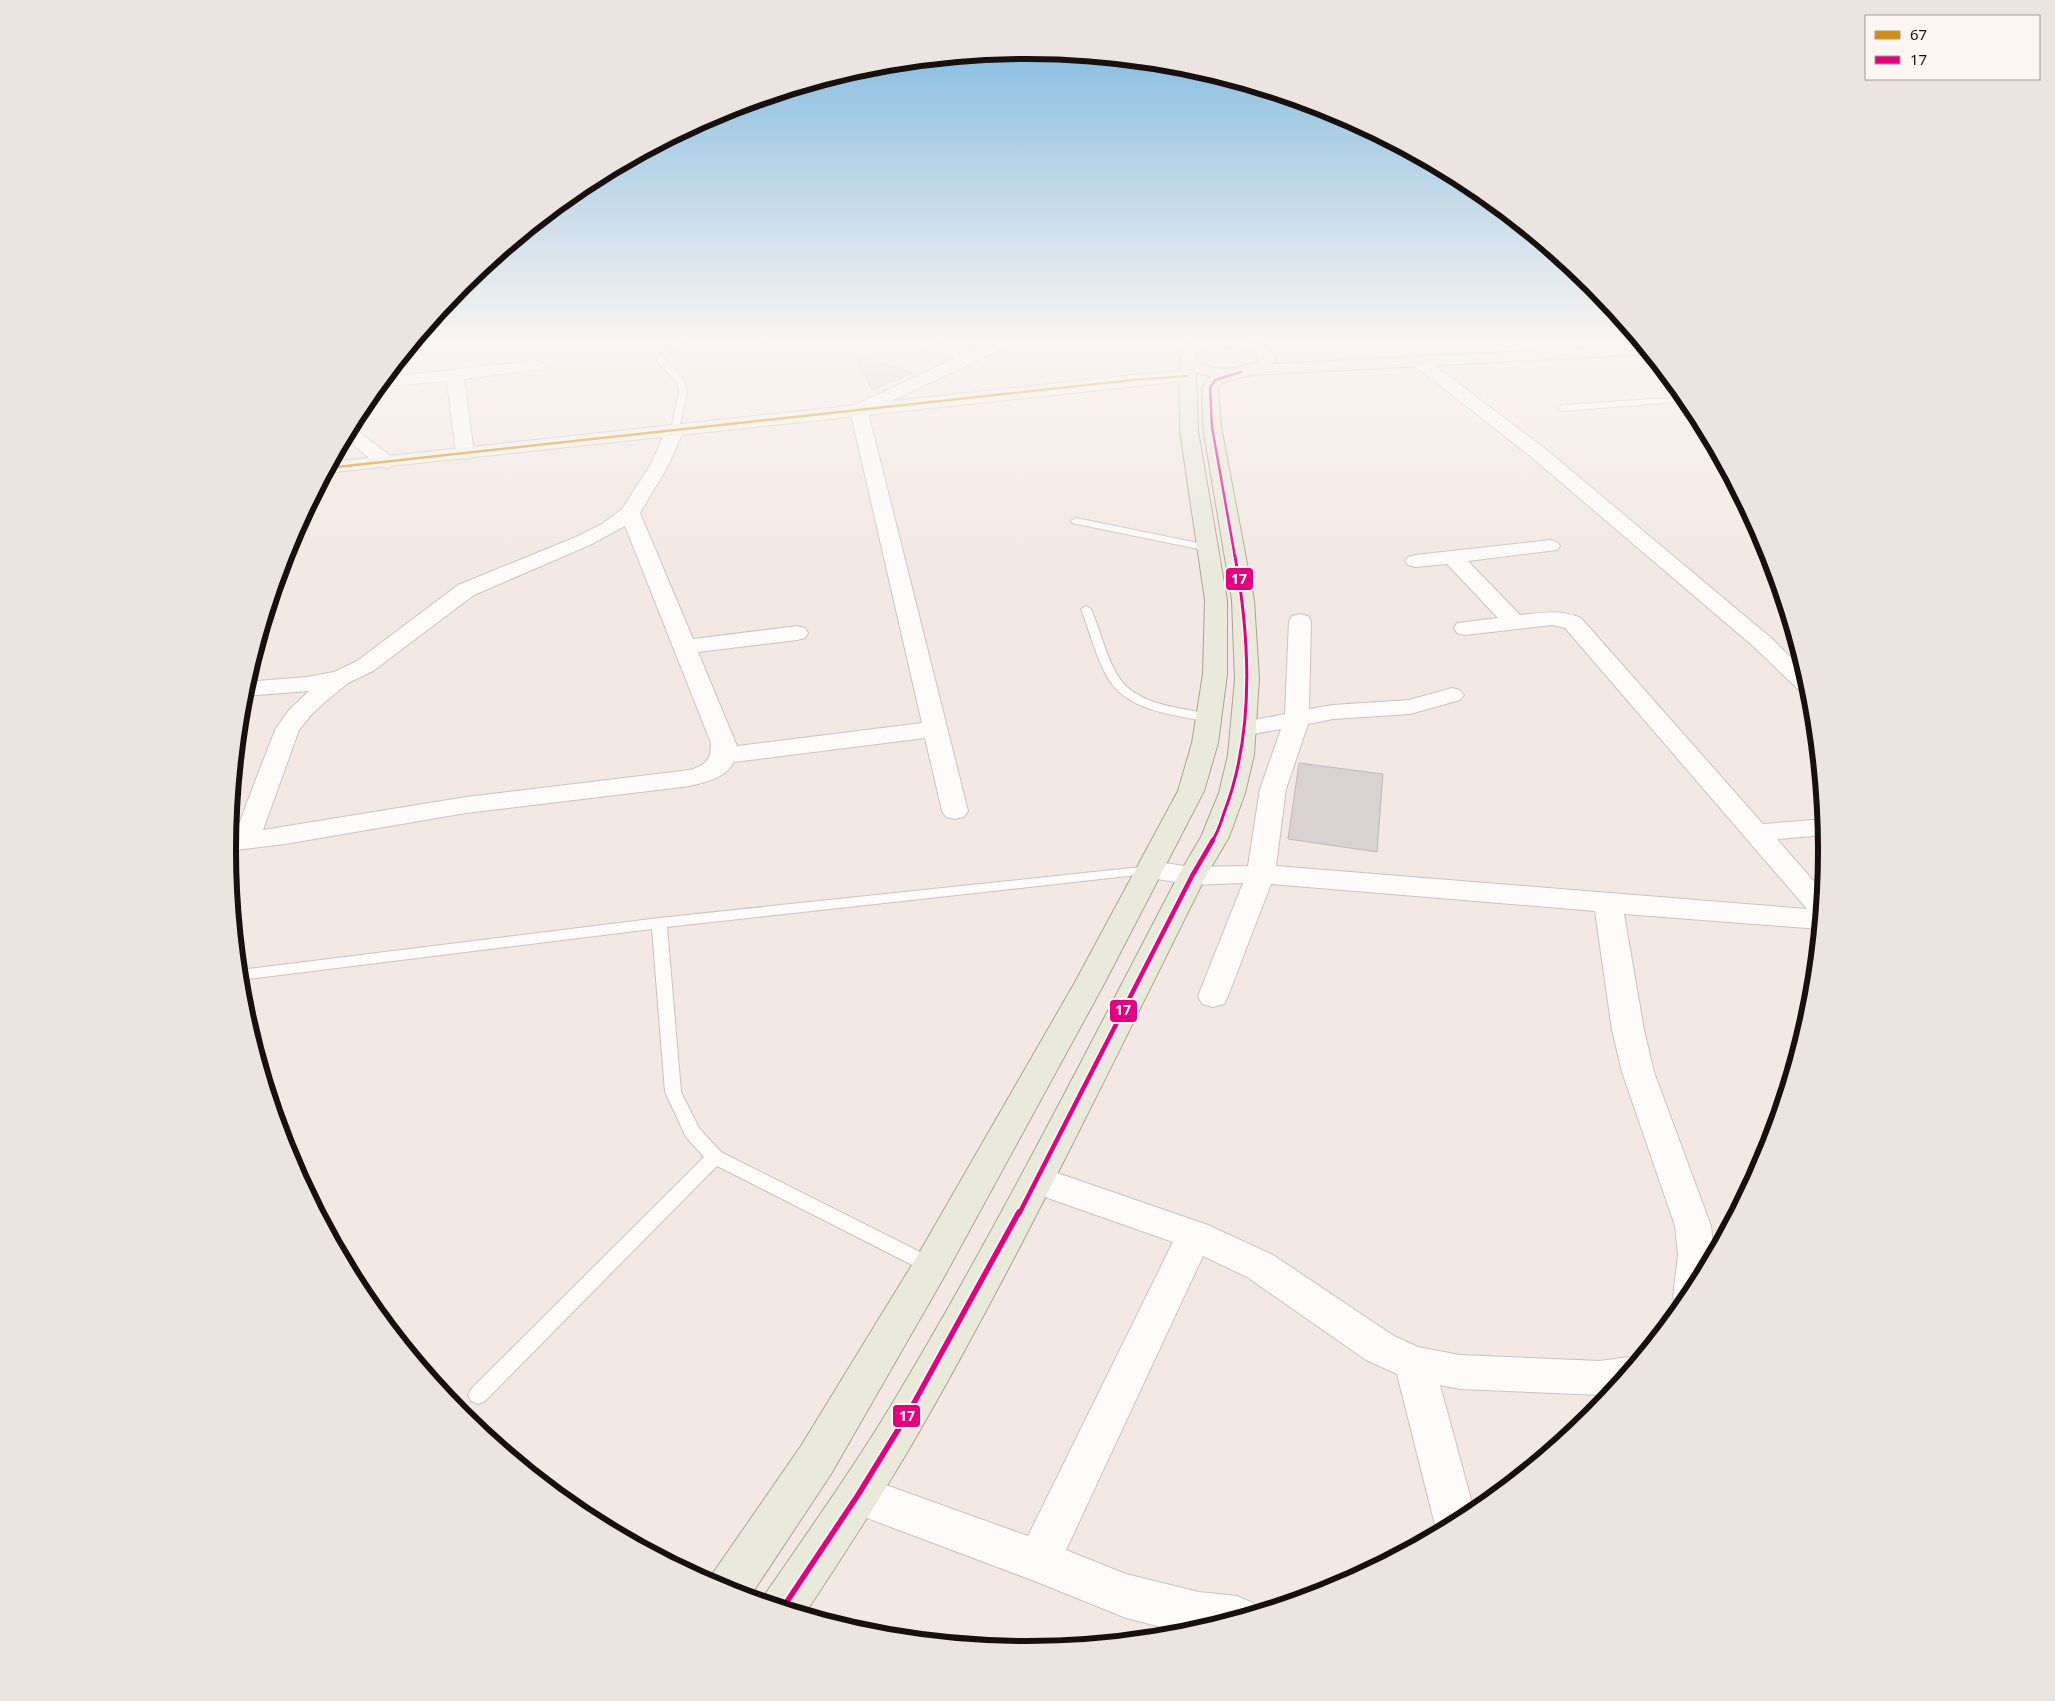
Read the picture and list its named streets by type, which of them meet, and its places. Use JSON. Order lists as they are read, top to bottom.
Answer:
{
  "lines": ["transit line 67", "transit line 17"],
  "legend": ["67", "17"]
}
